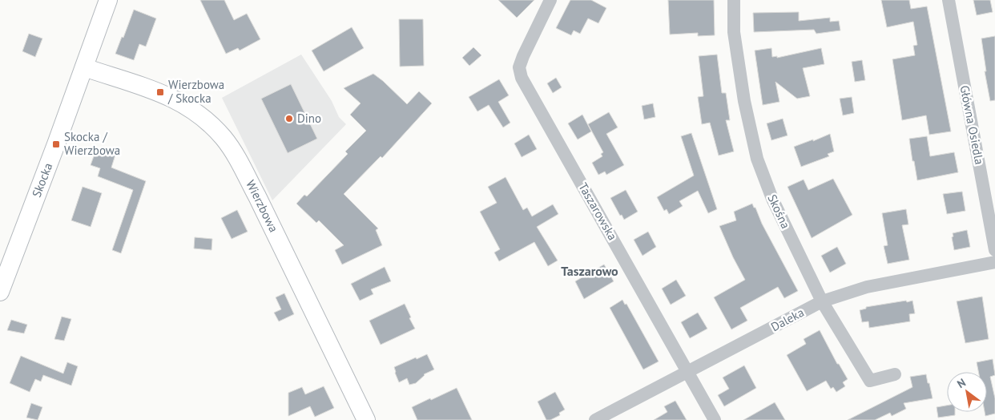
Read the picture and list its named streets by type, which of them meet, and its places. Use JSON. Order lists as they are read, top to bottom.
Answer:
{
  "streets": {
    "street": [
      "Główna Osiedla",
      "Skocka",
      "Wierzbowa",
      "Taszarowska",
      "Skośna",
      "Daleka"
    ]
  },
  "crossings": [
    ["Skocka", "Wierzbowa"],
    ["Taszarowska", "Daleka"],
    ["Skośna", "Daleka"]
  ],
  "districts": ["Taszarowo"],
  "places": {
    "transit": ["Wierzbowa / Skocka", "Skocka / Wierzbowa"],
    "other": ["Dino"]
  },
  "north": "top left"
}
